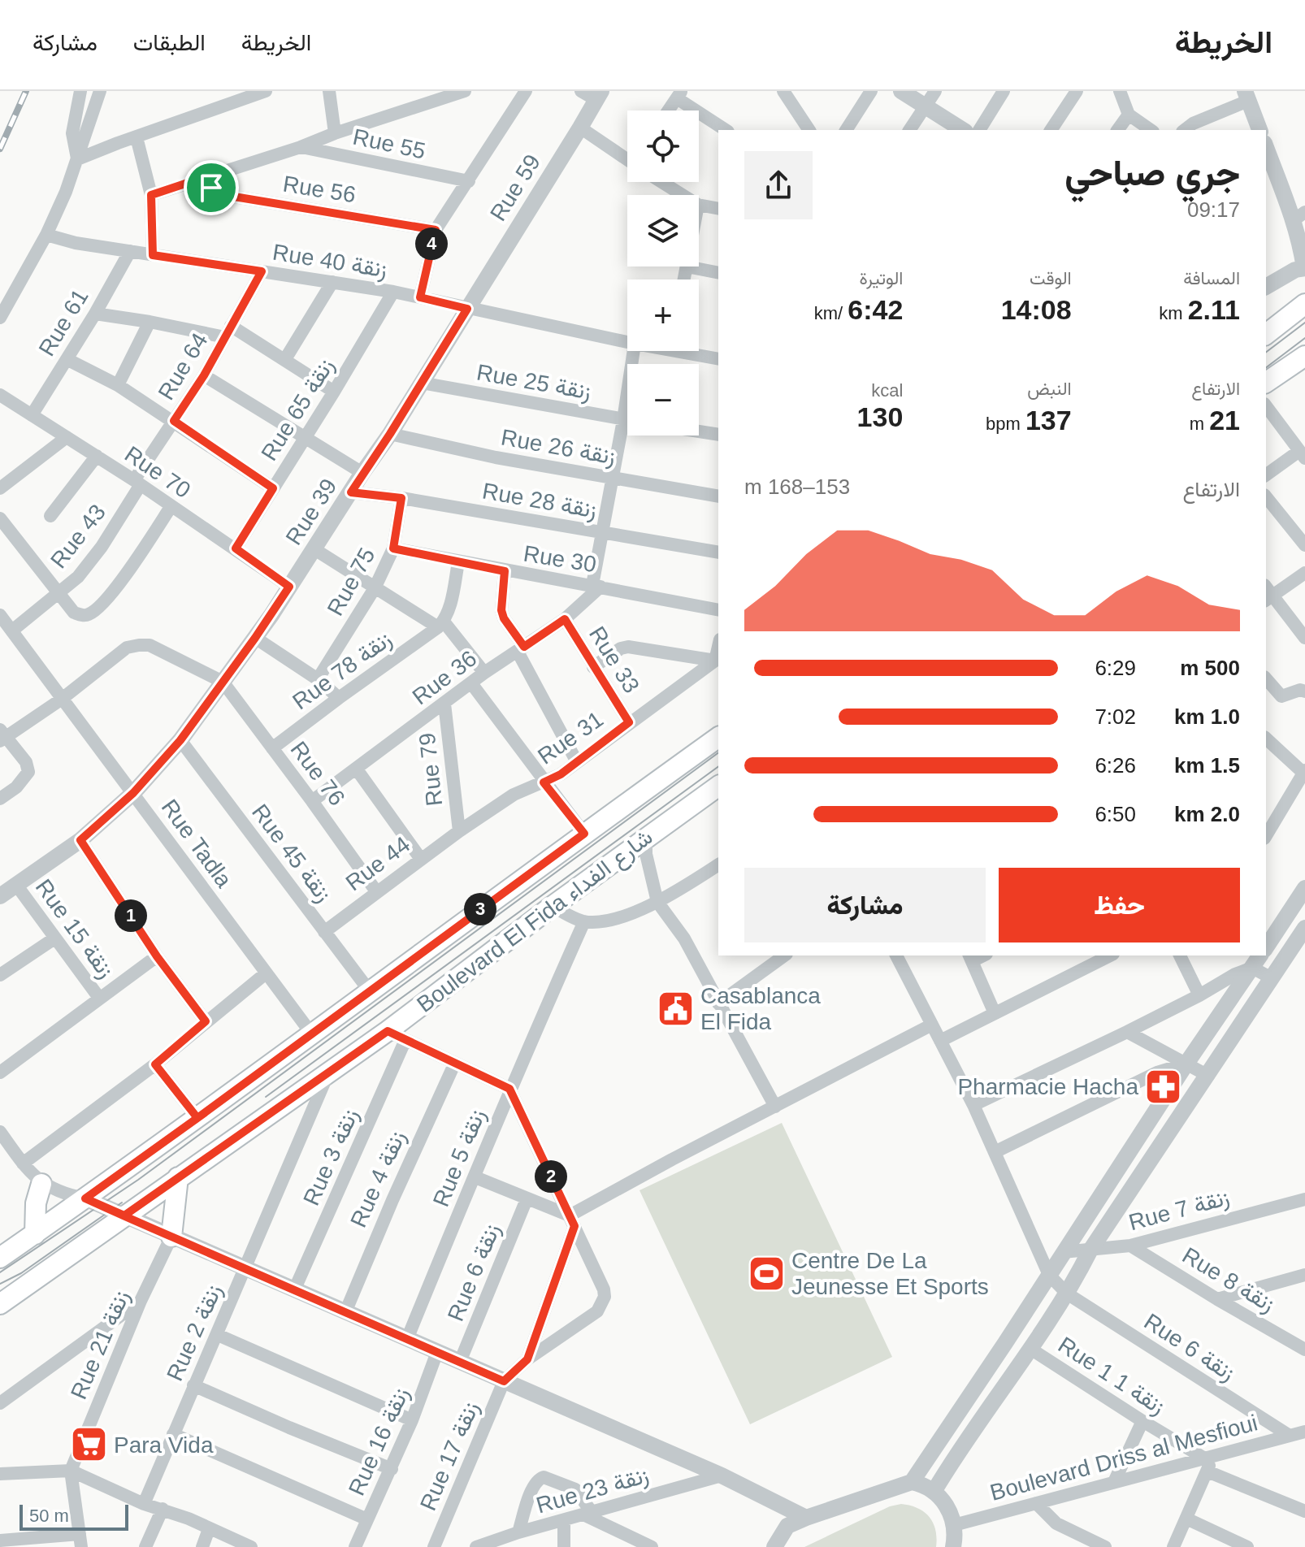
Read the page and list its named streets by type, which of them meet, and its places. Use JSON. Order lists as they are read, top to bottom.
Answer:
{
  "streets": {
    "main road": ["Boulevard El Fida شارع الفداء"],
    "street": [
      "Rue 55",
      "Rue 59",
      "Rue 56",
      "Rue 40 زنقة",
      "Rue 61",
      "Rue 64",
      "Rue 25 زنقة",
      "Rue 65 زنقة",
      "Rue 26 زنقة",
      "Rue 70",
      "Rue 28 زنقة",
      "Rue 39",
      "Rue 43",
      "Rue 30",
      "Rue 75",
      "Rue 33",
      "Rue 78 زنقة",
      "Rue 36",
      "Rue 31",
      "Rue 79",
      "Rue 76",
      "Rue Tadla",
      "Rue 45 زنقة",
      "Rue 44",
      "Rue 15 زنقة",
      "Rue 3 زنقة",
      "Rue 5 زنقة",
      "Rue 4 زنقة",
      "Rue 7 زنقة",
      "Rue 6 زنقة",
      "Rue 8 زنقة",
      "Rue 2 زنقة",
      "Rue 21 زنقة",
      "Rue 1 زنقة 1",
      "Rue 16 زنقة",
      "Rue 17 زنقة",
      "Boulevard Driss al Mesfioui",
      "Rue 23 زنقة"
    ]
  },
  "crossings": [
    ["Rue 55", "Rue 59"],
    ["Rue 59", "Rue 56"],
    ["Rue 59", "Rue 40 زنقة"],
    ["Rue 59", "Rue 39"],
    ["Rue 40 زنقة", "Rue 61"],
    ["Rue 40 زنقة", "Rue 64"],
    ["Rue 40 زنقة", "Rue 65 زنقة"],
    ["Rue 40 زنقة", "Rue 39"],
    ["Rue 61", "Rue 70"],
    ["Rue 64", "Rue 70"],
    ["Rue 64", "Rue 43"],
    ["Rue 25 زنقة", "Rue 39"],
    ["Rue 65 زنقة", "Rue 70"],
    ["Rue 26 زنقة", "Rue 39"],
    ["Rue 70", "Rue 39"],
    ["Rue 70", "Rue 43"],
    ["Rue 28 زنقة", "Rue 39"],
    ["Rue 28 زنقة", "Rue 75"],
    ["Rue 39", "Rue 76"],
    ["Rue 39", "Rue Tadla"],
    ["Rue 39", "Rue 45 زنقة"],
    ["Rue 43", "Rue Tadla"],
    ["Rue 30", "Rue 75"],
    ["Rue 30", "Rue 36"],
    ["Rue 33", "Rue 36"],
    ["Rue 33", "Rue 31"],
    ["Rue 78 زنقة", "Rue 76"],
    ["Rue 36", "Rue 79"],
    ["Rue 36", "Rue 76"],
    ["Rue 31", "Rue 79"],
    ["Rue 31", "Rue 44"],
    ["Rue 79", "Rue 44"],
    ["Rue 76", "Rue 44"],
    ["Rue Tadla", "Boulevard El Fida شارع الفداء"],
    ["Rue 45 زنقة", "Rue 44"],
    ["Rue 45 زنقة", "Boulevard El Fida شارع الفداء"],
    ["Boulevard El Fida شارع الفداء", "Rue 2 زنقة"],
    ["Rue 7 زنقة", "Rue 8 زنقة"],
    ["Rue 6 زنقة", "Boulevard Driss al Mesfioui"],
    ["Rue 1 زنقة 1", "Boulevard Driss al Mesfioui"]
  ],
  "places": {
    "public building": ["Casablanca El Fida"],
    "pharmacy": ["Pharmacie Hacha"],
    "sports": ["Centre De La Jeunesse Et Sports"],
    "supermarket": ["Para Vida"]
  },
  "scale_bar": "50 m",
  "page": {
    "header": "الخريطة",
    "nav": ["الخريطة", "الطبقات", "مشاركة"],
    "map_buttons": ["+", "−"],
    "heading": ["جري صباحي", "09:17"],
    "pins": [
      "4",
      "3",
      "1",
      "2"
    ],
    "stats": [
      ["المسافة", "2.11 km"],
      ["الوقت", "14:08"],
      ["الوتيرة", "6:42 /km"],
      ["الارتفاع", "21 m"],
      ["النبض", "137 bpm"],
      ["kcal", "130"]
    ],
    "chart": ["الارتفاع", "153–168 m"],
    "list": [
      {
        "name": "500 m",
        "note": "6:29"
      },
      {
        "name": "1.0 km",
        "note": "7:02"
      },
      {
        "name": "1.5 km",
        "note": "6:26"
      },
      {
        "name": "2.0 km",
        "note": "6:50"
      }
    ],
    "buttons": ["حفظ", "مشاركة"],
    "scale": "50 m"
  }
}
